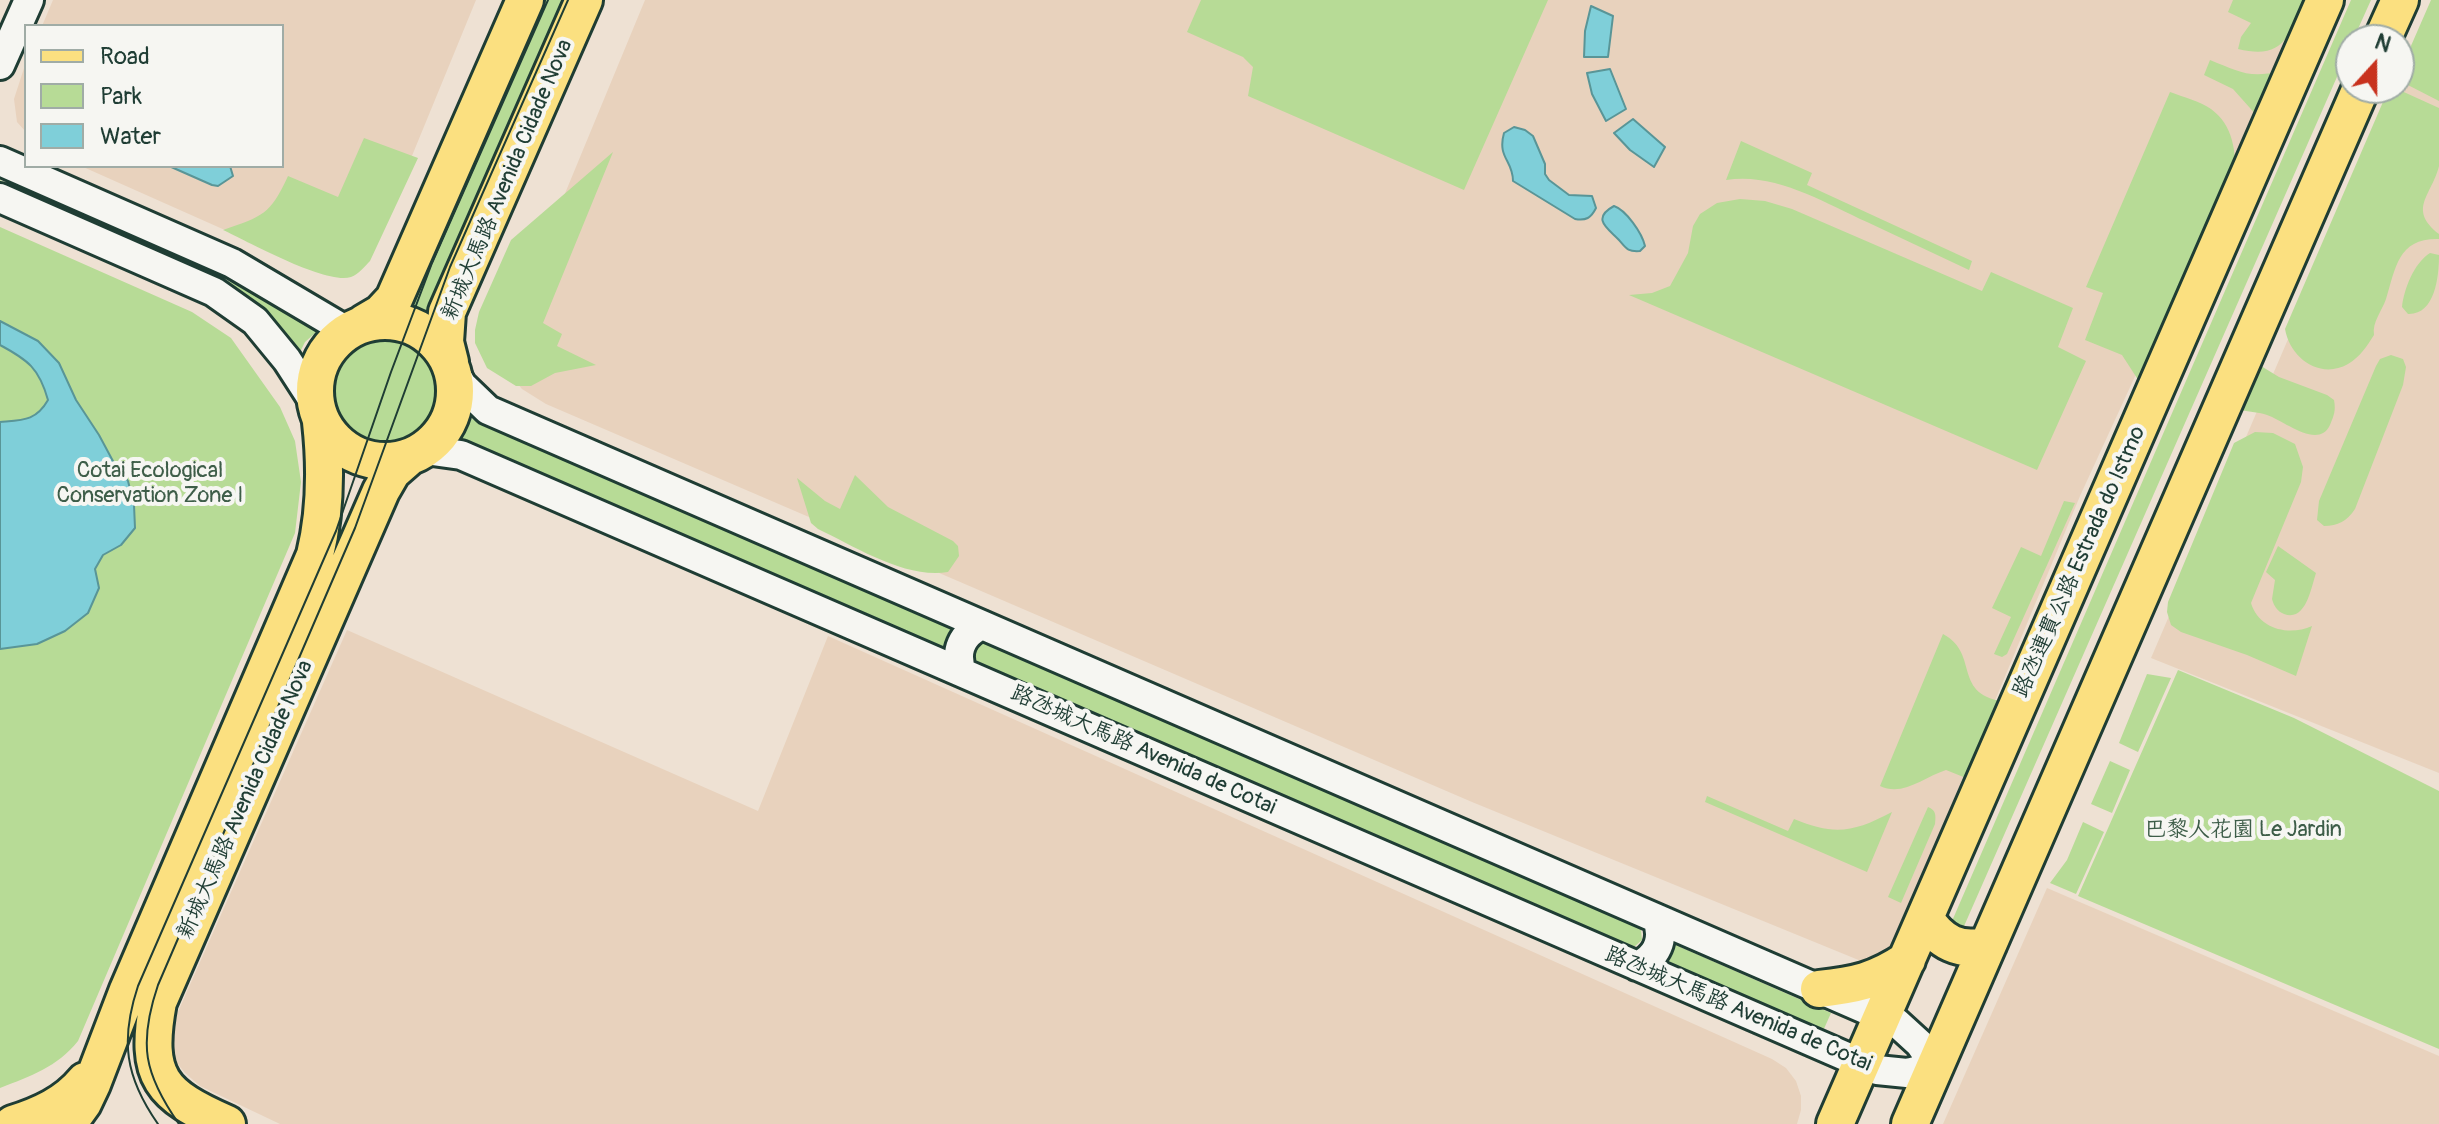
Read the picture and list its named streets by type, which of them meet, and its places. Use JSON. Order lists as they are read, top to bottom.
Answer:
{
  "streets": {
    "main road": ["新城大馬路 Avenida Cidade Nova", "路氹連貫公路 Estrada do Istmo"],
    "street": ["路氹城大馬路 Avenida de Cotai"]
  },
  "crossings": [
    ["新城大馬路 Avenida Cidade Nova", "路氹城大馬路 Avenida de Cotai"],
    ["路氹連貫公路 Estrada do Istmo", "路氹城大馬路 Avenida de Cotai"]
  ],
  "parks": ["Cotai Ecological Conservation Zone I", "巴黎人花園 Le Jardin"],
  "legend": ["Road", "Park", "Water"],
  "north": "top"
}
